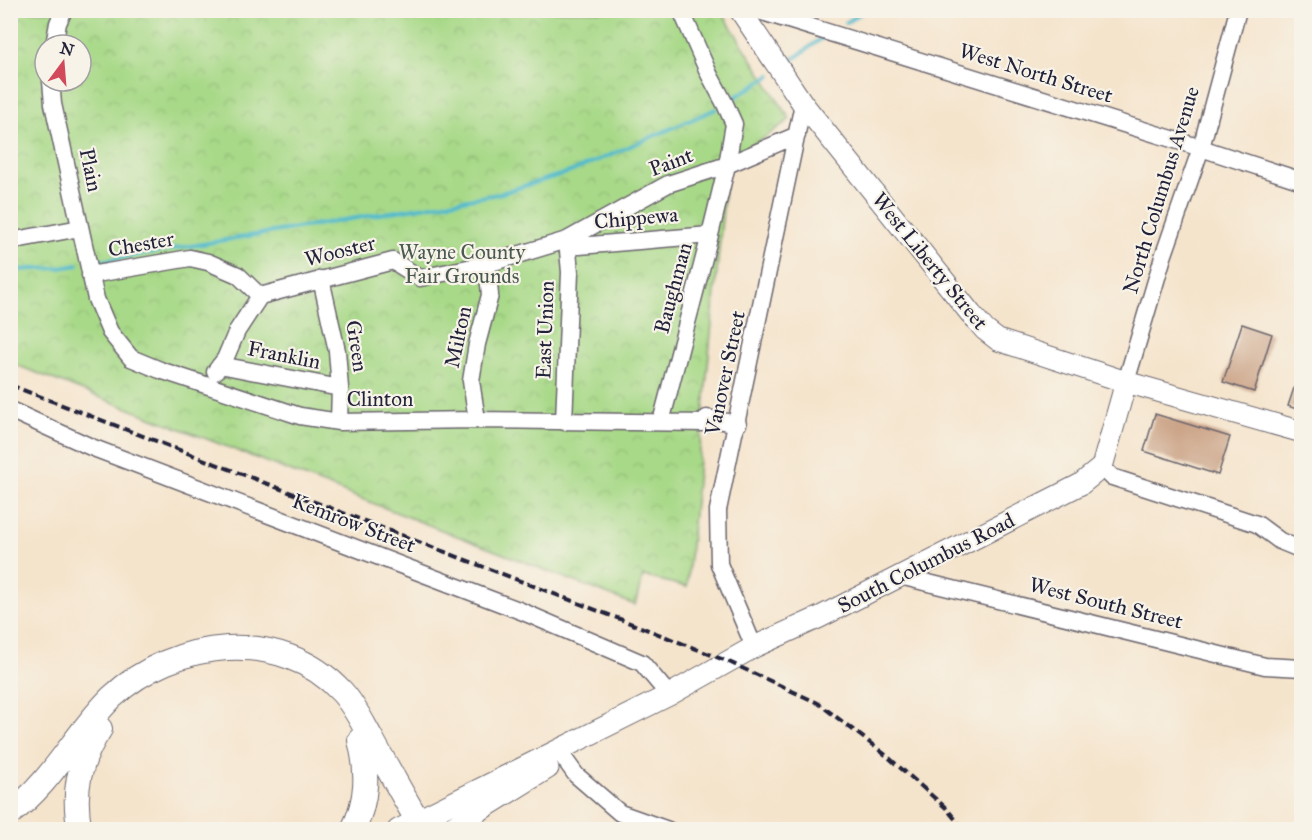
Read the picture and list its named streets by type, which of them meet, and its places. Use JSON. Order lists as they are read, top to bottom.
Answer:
{
  "streets": {
    "main road": ["West Liberty Street", "South Columbus Road"],
    "street": [
      "West North Street",
      "Paint",
      "Plain",
      "North Columbus Avenue",
      "Chippewa",
      "Chester",
      "Wooster",
      "Baughman",
      "East Union",
      "Milton",
      "Green",
      "Franklin",
      "Vanover Street",
      "Clinton",
      "Kemrow Street",
      "West South Street"
    ]
  },
  "crossings": [
    ["West North Street", "North Columbus Avenue"],
    ["Paint", "Chippewa"],
    ["Paint", "Wooster"],
    ["Paint", "Baughman"],
    ["Paint", "East Union"],
    ["Paint", "Vanover Street"],
    ["Plain", "Chester"],
    ["Plain", "Clinton"],
    ["North Columbus Avenue", "West Liberty Street"],
    ["Chippewa", "Wooster"],
    ["Chippewa", "Baughman"],
    ["Chippewa", "East Union"],
    ["Chester", "Wooster"],
    ["Chester", "Clinton"],
    ["Wooster", "East Union"],
    ["Wooster", "Milton"],
    ["Wooster", "Green"],
    ["West Liberty Street", "Vanover Street"],
    ["Baughman", "Clinton"],
    ["East Union", "Clinton"],
    ["Milton", "Clinton"],
    ["Green", "Franklin"],
    ["Green", "Clinton"],
    ["Vanover Street", "Clinton"],
    ["Vanover Street", "South Columbus Road"],
    ["Kemrow Street", "South Columbus Road"],
    ["South Columbus Road", "West South Street"]
  ],
  "parks": ["Wayne County Fair Grounds"],
  "north": "top"
}
